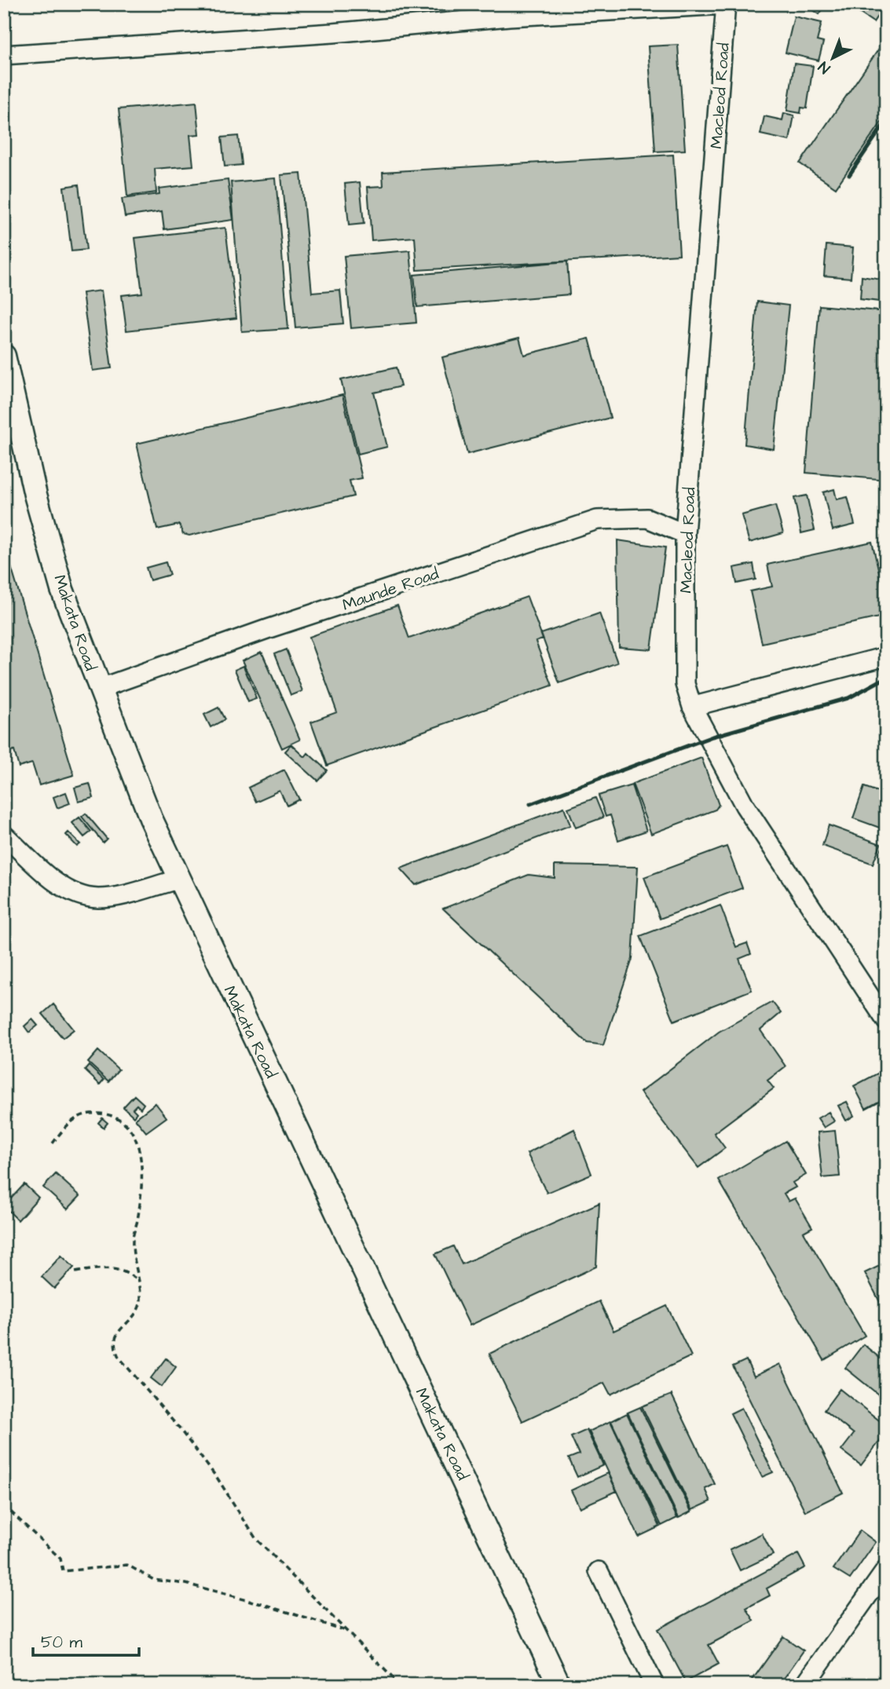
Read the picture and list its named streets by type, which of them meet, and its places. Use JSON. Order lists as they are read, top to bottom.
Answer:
{
  "streets": {
    "main road": ["Makata Road"],
    "street": ["Macleod Road", "Maunde Road"]
  },
  "crossings": [
    ["Macleod Road", "Maunde Road"],
    ["Maunde Road", "Makata Road"]
  ],
  "scale_bar": "50 m",
  "north": "bottom left"
}
